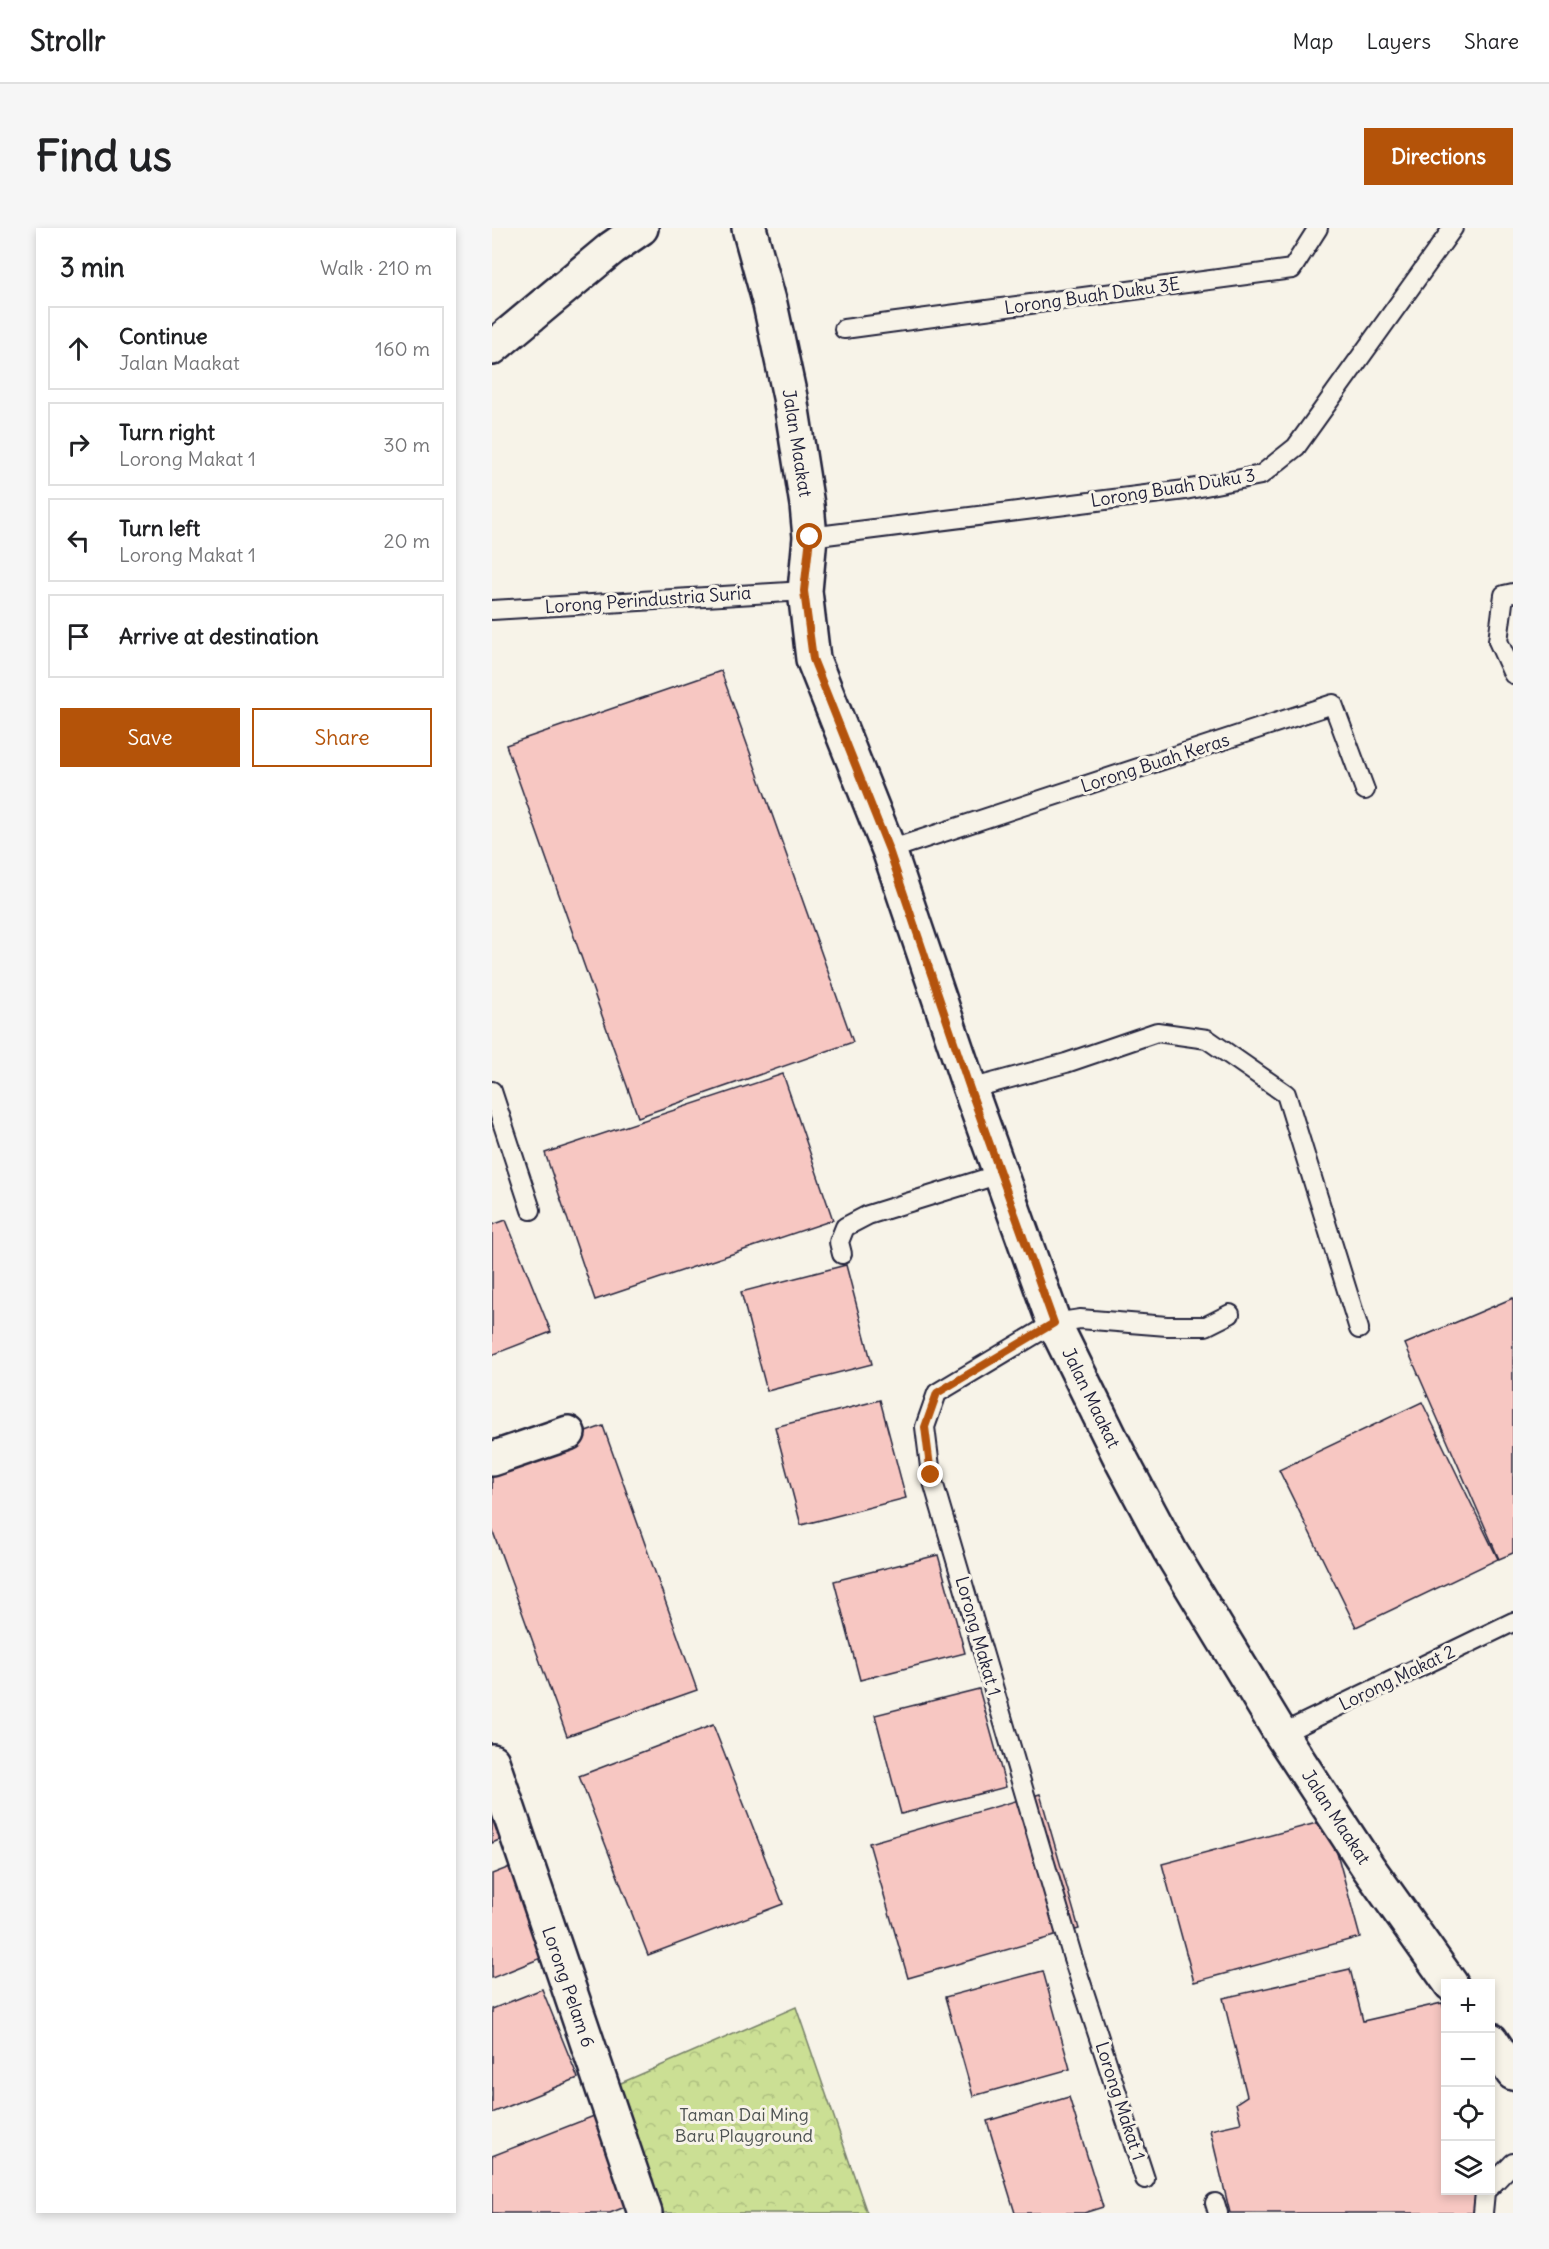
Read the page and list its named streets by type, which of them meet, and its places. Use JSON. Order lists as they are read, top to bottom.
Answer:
{
  "streets": {
    "street": ["Jalan Maakat", "Lorong Pelam 6"],
    "lane": [
      "Lorong Buah Duku 3E",
      "Lorong Buah Duku 3",
      "Lorong Perindustria Suria",
      "Lorong Buah Keras",
      "Lorong Makat 1",
      "Lorong Makat 2"
    ]
  },
  "crossings": [
    ["Jalan Maakat", "Lorong Buah Duku 3"],
    ["Jalan Maakat", "Lorong Perindustria Suria"],
    ["Jalan Maakat", "Lorong Buah Keras"],
    ["Jalan Maakat", "Lorong Makat 1"],
    ["Jalan Maakat", "Lorong Makat 2"]
  ],
  "parks": ["Taman Dai Ming Baru Playground"],
  "page": {
    "header": "Strollr",
    "nav": ["Map", "Layers", "Share"],
    "buttons": [
      "Directions",
      ["Save", "Share"]
    ],
    "title": "Find us",
    "heading": ["3 min", "Walk · 210 m"],
    "list": [
      ["Continue", "Jalan Maakat", "160 m"],
      ["Turn right", "Lorong Makat 1", "30 m"],
      ["Turn left", "Lorong Makat 1", "20 m"],
      "Arrive at destination"
    ],
    "map_buttons": ["+", "−"]
  }
}
